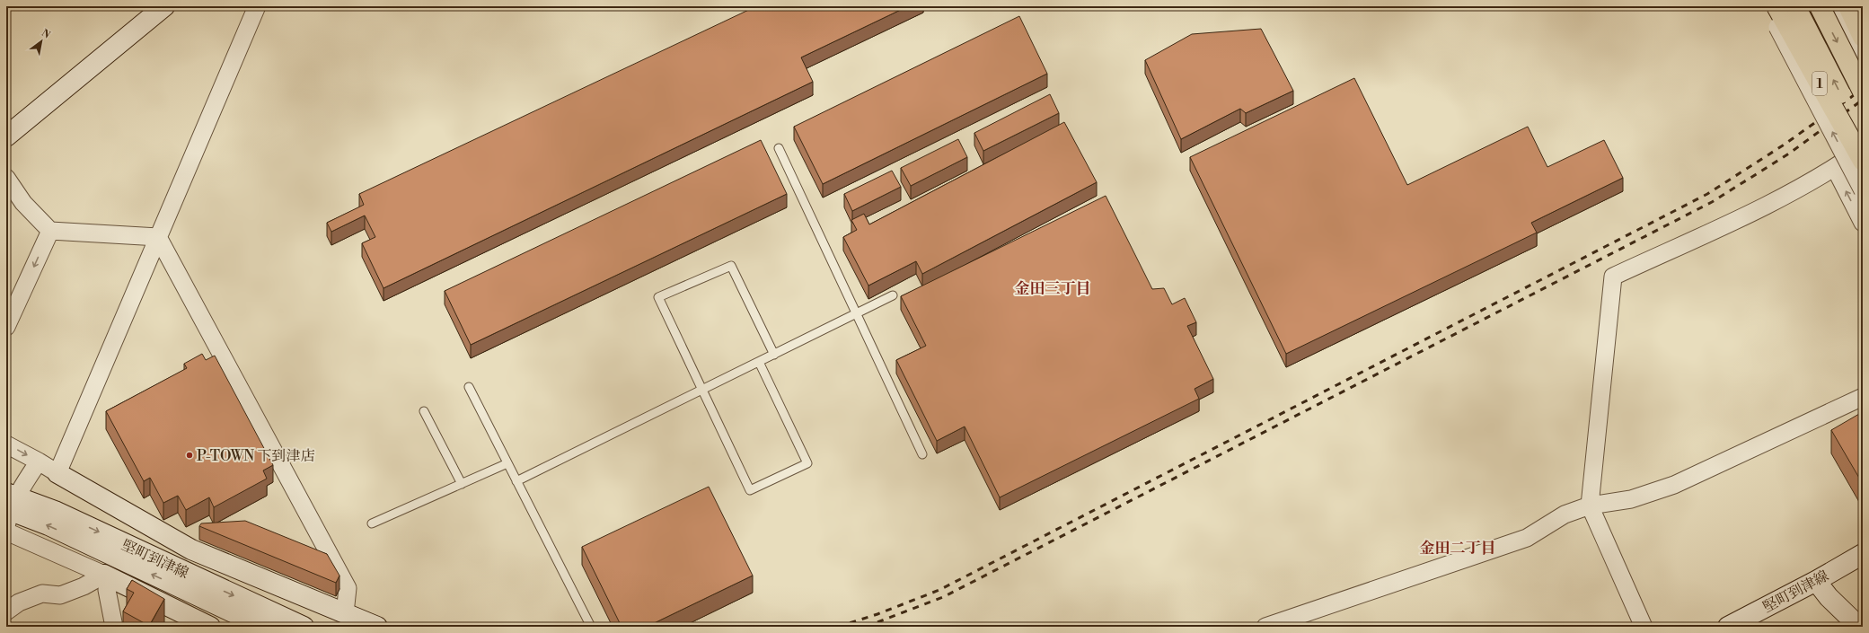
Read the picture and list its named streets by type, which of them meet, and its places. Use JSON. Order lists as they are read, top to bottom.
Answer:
{
  "streets": {
    "highway": ["1"],
    "street": ["堅町到津線"]
  },
  "districts": ["金田三丁目", "金田二丁目"],
  "places": ["P-TOWN 下到津店"],
  "north": "top right"
}
